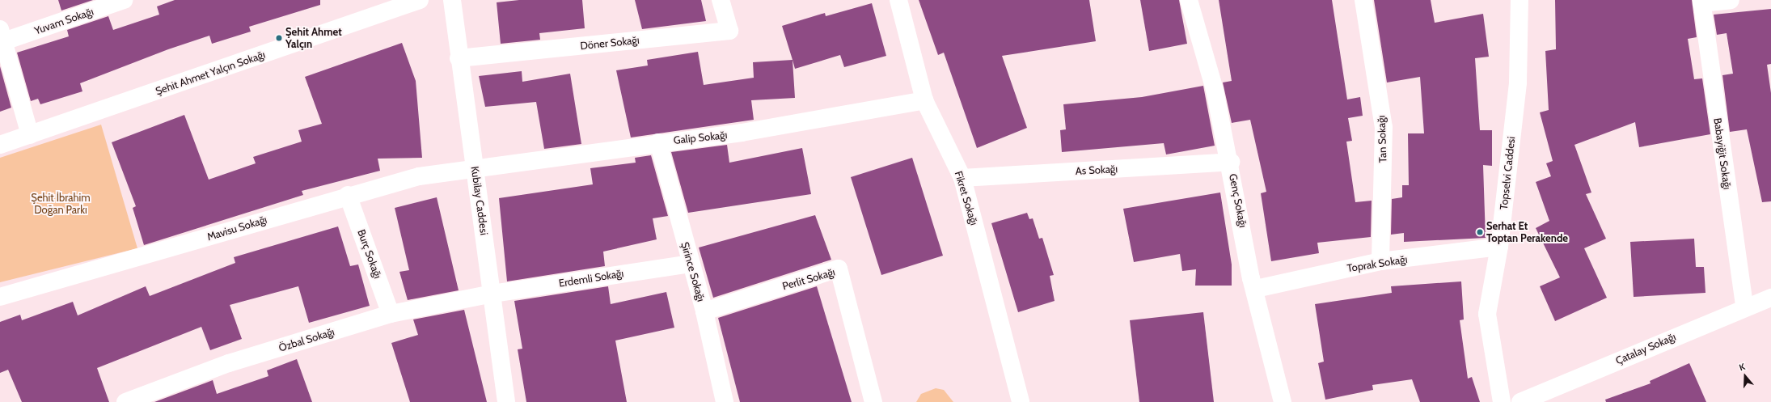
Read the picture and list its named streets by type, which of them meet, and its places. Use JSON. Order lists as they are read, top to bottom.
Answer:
{
  "streets": {
    "street": [
      "Yuvam Sokağı",
      "Döner Sokağı",
      "Şehit Ahmet Yalçın Sokağı",
      "Galip Sokağı",
      "Tan Sokağı",
      "Babayiğit Sokağı",
      "As Sokağı",
      "Topselvi Caddesi",
      "Fikret Sokağı",
      "Kubilay Caddesi",
      "Genç Sokağı",
      "Mavisu Sokağı",
      "Burç Sokağı",
      "Toprak Sokağı",
      "Şirince Sokağı",
      "Erdemli Sokağı",
      "Perlit Sokağı",
      "Özbal Sokağı",
      "Çatalay Sokağı"
    ]
  },
  "crossings": [
    ["Döner Sokağı", "Kubilay Caddesi"],
    ["Galip Sokağı", "Fikret Sokağı"],
    ["Galip Sokağı", "Kubilay Caddesi"],
    ["Galip Sokağı", "Mavisu Sokağı"],
    ["Galip Sokağı", "Şirince Sokağı"],
    ["Tan Sokağı", "Toprak Sokağı"],
    ["Babayiğit Sokağı", "Çatalay Sokağı"],
    ["As Sokağı", "Fikret Sokağı"],
    ["As Sokağı", "Genç Sokağı"],
    ["Topselvi Caddesi", "Toprak Sokağı"],
    ["Kubilay Caddesi", "Mavisu Sokağı"],
    ["Kubilay Caddesi", "Erdemli Sokağı"],
    ["Kubilay Caddesi", "Özbal Sokağı"],
    ["Genç Sokağı", "Toprak Sokağı"],
    ["Mavisu Sokağı", "Burç Sokağı"],
    ["Burç Sokağı", "Özbal Sokağı"],
    ["Şirince Sokağı", "Erdemli Sokağı"],
    ["Şirince Sokağı", "Perlit Sokağı"],
    ["Erdemli Sokağı", "Özbal Sokağı"]
  ],
  "parks": ["Şehit İbrahim Doğan Parkı"],
  "places": ["Şehit Ahmet Yalçın", "Serhat Et Toptan Perakende"],
  "north": "top"
}
